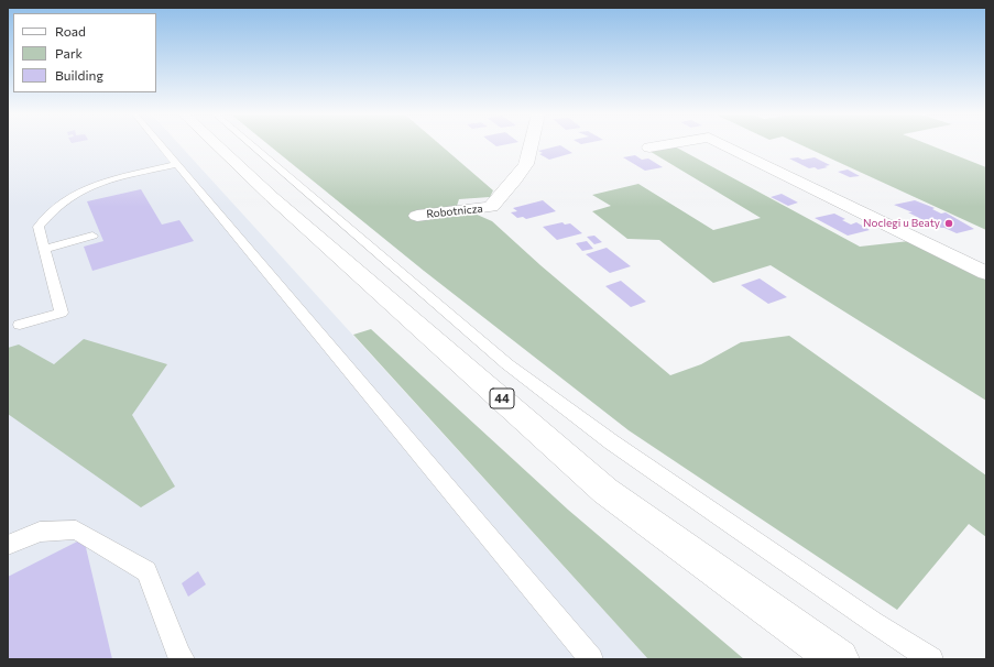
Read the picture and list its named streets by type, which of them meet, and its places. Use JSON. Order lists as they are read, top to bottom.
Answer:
{
  "streets": {
    "main road": ["Robotnicza", "44"]
  },
  "places": ["Noclegi u Beaty"],
  "legend": ["Road", "Park", "Building"]
}
